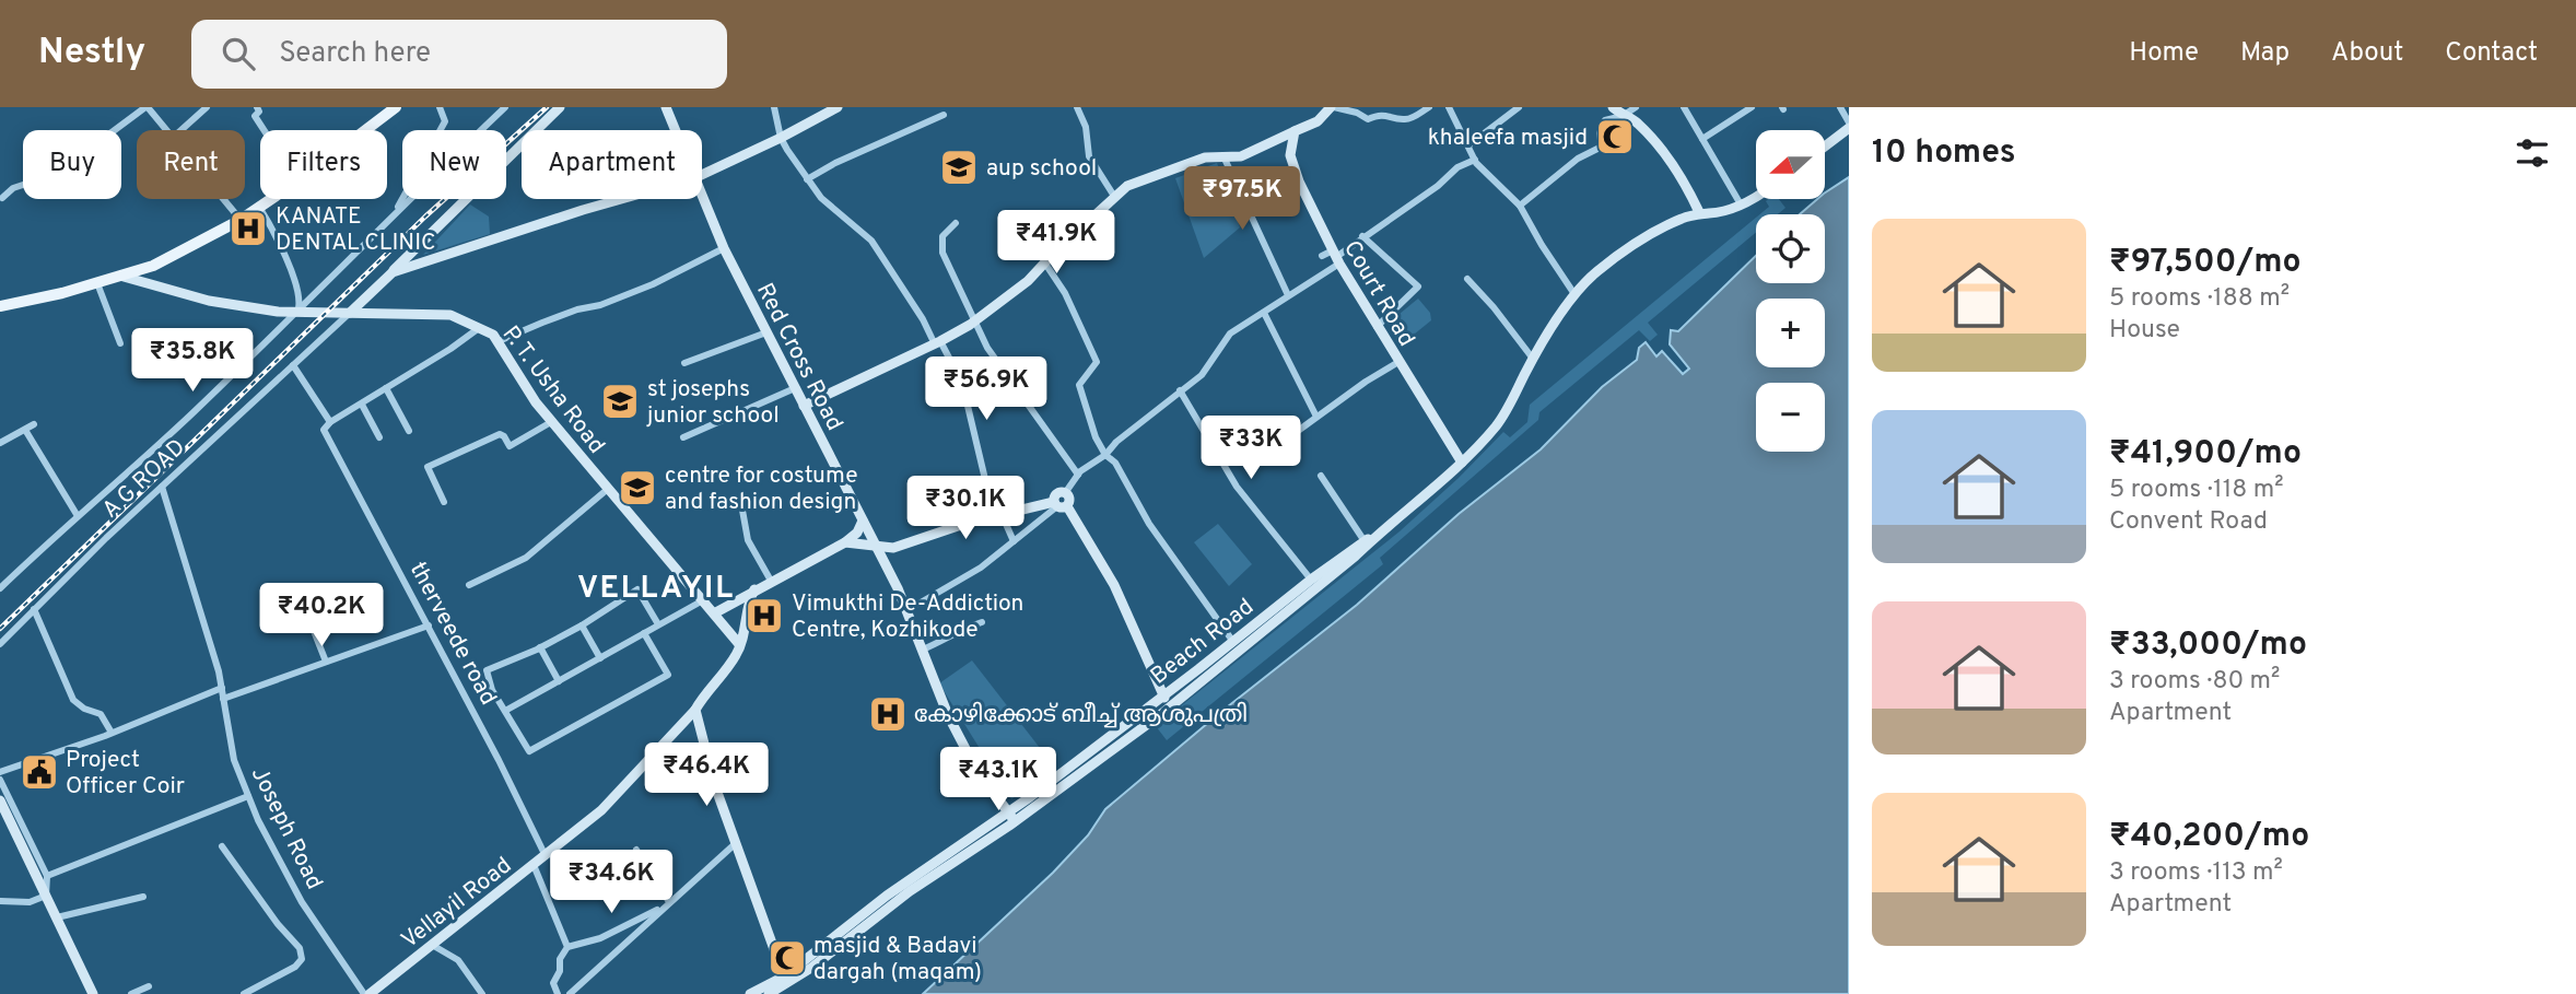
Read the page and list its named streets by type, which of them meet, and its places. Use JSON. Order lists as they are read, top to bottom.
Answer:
{
  "streets": {
    "street": [
      "Court Road",
      "Red Cross Road",
      "P. T. Usha Road",
      "A G ROAD",
      "therveede road",
      "Beach Road",
      "Joseph Road",
      "Vellayil Road"
    ]
  },
  "crossings": [
    ["Court Road", "Beach Road"],
    ["Red Cross Road", "Beach Road"],
    ["P. T. Usha Road", "A G ROAD"],
    ["P. T. Usha Road", "Vellayil Road"],
    ["A G ROAD", "Joseph Road"],
    ["therveede road", "Vellayil Road"],
    ["Joseph Road", "Vellayil Road"]
  ],
  "districts": ["VELLAYIL"],
  "places": {
    "mosque": ["khaleefa masjid", "masjid & Badavi dargah (maqam)"],
    "school or university": ["aup school", "st josephs junior school", "centre for costume and fashion design"],
    "hospital": ["KANATE DENTAL CLINIC", "Vimukthi De-Addiction Centre, Kozhikode", "കോഴിക്കോട് ബീച്ച് ആശുപത്രി"],
    "public building": ["Project Officer Coir"]
  },
  "north": "left",
  "page": {
    "header": "Nestly",
    "search": "Search here",
    "nav": [
      "Home",
      "Map",
      "About",
      "Contact"
    ],
    "heading": "10 homes",
    "map_buttons": ["+", "−"],
    "chip": [
      "Buy",
      "Rent",
      "Filters",
      "New",
      "Apartment"
    ],
    "price": [
      "₹97.5K",
      "₹41.9K",
      "₹35.8K",
      "₹56.9K",
      "₹33K",
      "₹30.1K",
      "₹40.2K",
      "₹46.4K",
      "₹43.1K",
      "₹34.6K"
    ],
    "list": [
      {
        "name": "₹97,500/mo",
        "note": "5 rooms · 188 m² · House"
      },
      {
        "name": "₹41,900/mo",
        "note": "5 rooms · 118 m² · Convent Road"
      },
      {
        "name": "₹33,000/mo",
        "note": "3 rooms · 80 m² · Apartment"
      },
      {
        "name": "₹40,200/mo",
        "note": "3 rooms · 113 m² · Apartment"
      }
    ]
  }
}
